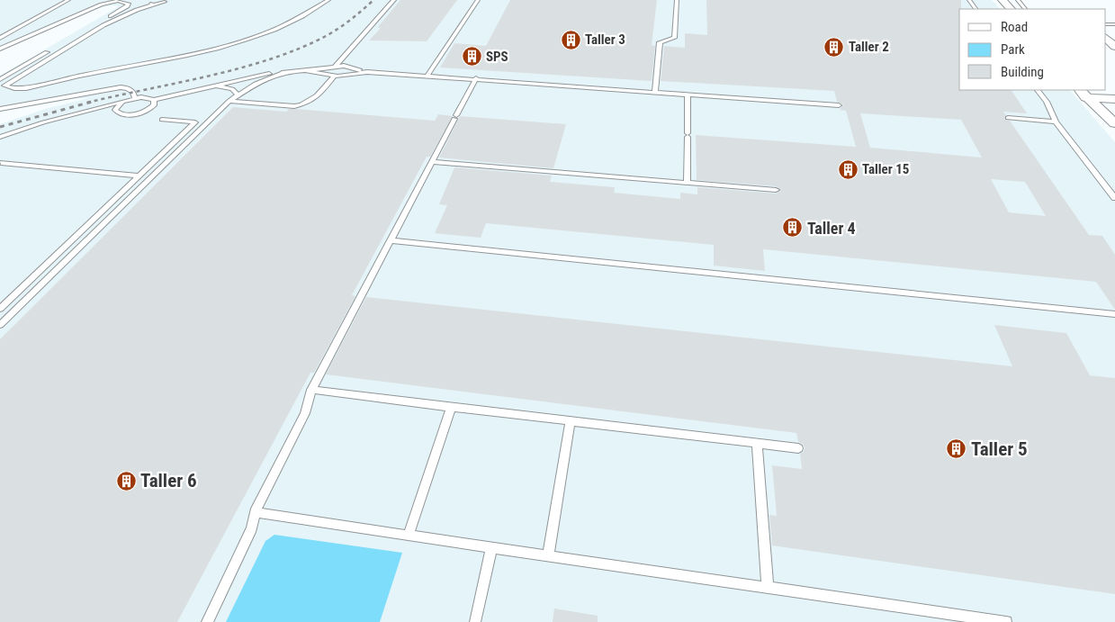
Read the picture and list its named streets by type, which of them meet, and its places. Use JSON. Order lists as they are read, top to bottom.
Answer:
{
  "places": {
    "building": [
      "Taller 3",
      "Taller 2",
      "SPS",
      "Taller 15",
      "Taller 4",
      "Taller 5",
      "Taller 6"
    ]
  },
  "legend": ["Road", "Park", "Building"]
}
